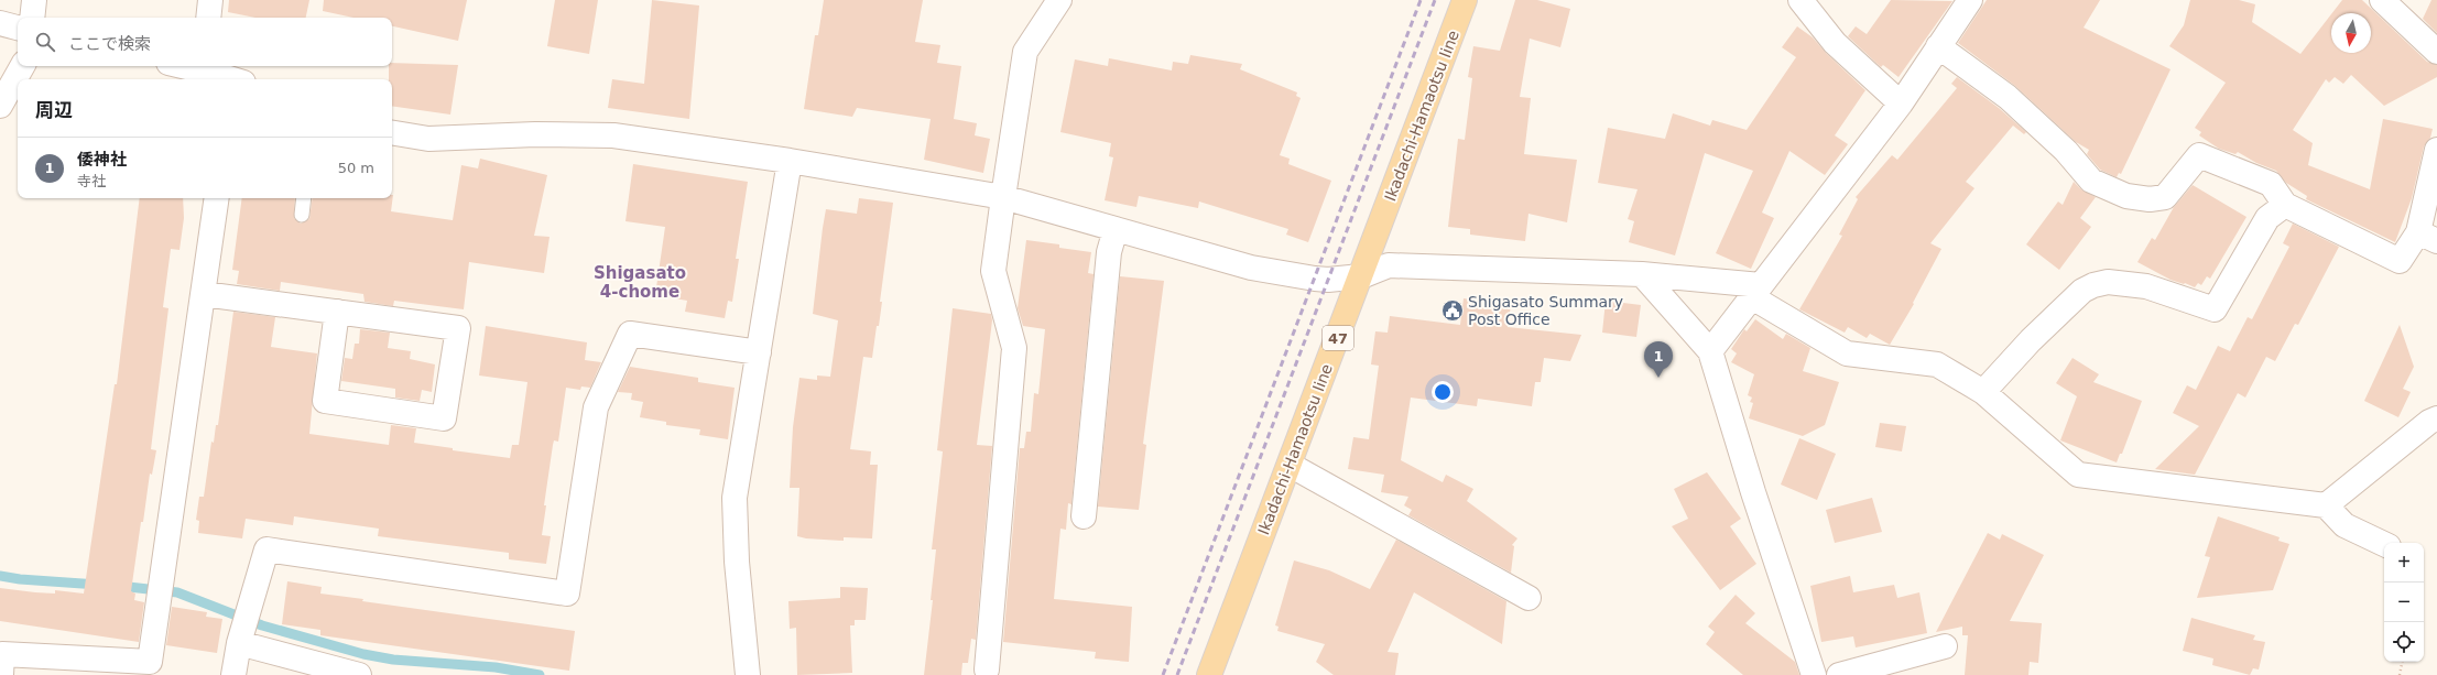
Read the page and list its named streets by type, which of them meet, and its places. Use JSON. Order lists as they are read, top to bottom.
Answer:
{
  "streets": {
    "main road": ["Ikadachi-Hamaotsu line", "47"]
  },
  "districts": ["Shigasato 4-chome"],
  "places": {
    "public building": ["Shigasato Summary Post Office"]
  },
  "north": "bottom",
  "page": {
    "search": "ここで検索",
    "heading": "周辺",
    "list": [
      {
        "mark": "1",
        "name": "倭神社",
        "note": "寺社",
        "value": "50 m"
      }
    ],
    "pins": "1",
    "map_buttons": ["+", "−"]
  }
}
